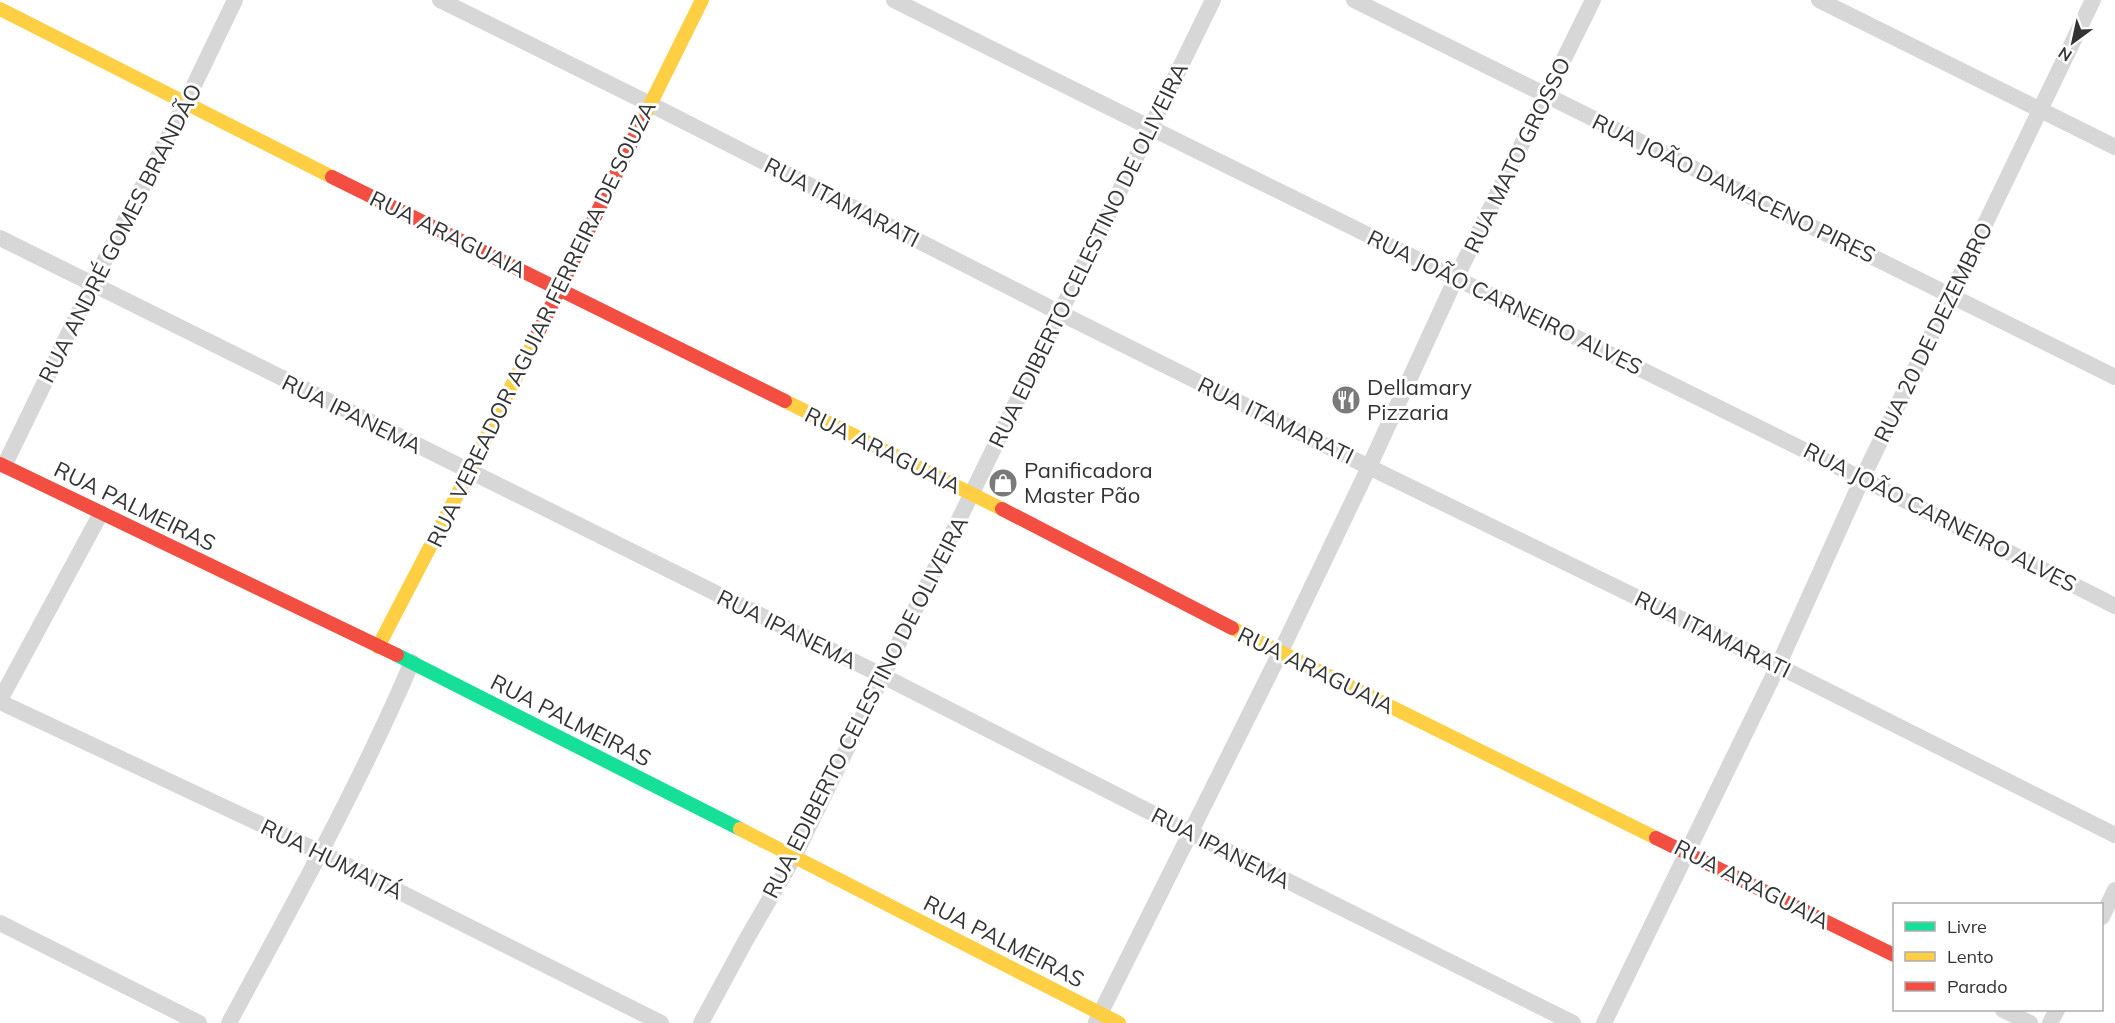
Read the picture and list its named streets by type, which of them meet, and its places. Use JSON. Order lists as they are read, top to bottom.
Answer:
{
  "streets": {
    "street": [
      "RUA MATO GROSSO",
      "RUA JOÃO DAMACENO PIRES",
      "RUA ITAMARATI",
      "RUA ANDRÉ GOMES BRANDÃO",
      "RUA ARAGUAIA",
      "RUA EDIBERTO CELESTINO DE OLIVEIRA",
      "RUA JOÃO CARNEIRO ALVES",
      "RUA VEREADOR AGUIAR FERREIRA DE SOUZA",
      "RUA 20 DE DEZEMBRO",
      "RUA IPANEMA",
      "RUA PALMEIRAS",
      "RUA HUMAITÁ"
    ]
  },
  "crossings": [
    ["RUA MATO GROSSO", "RUA JOÃO DAMACENO PIRES"],
    ["RUA MATO GROSSO", "RUA ITAMARATI"],
    ["RUA MATO GROSSO", "RUA ARAGUAIA"],
    ["RUA MATO GROSSO", "RUA JOÃO CARNEIRO ALVES"],
    ["RUA MATO GROSSO", "RUA IPANEMA"],
    ["RUA MATO GROSSO", "RUA PALMEIRAS"],
    ["RUA JOÃO DAMACENO PIRES", "RUA 20 DE DEZEMBRO"],
    ["RUA ITAMARATI", "RUA EDIBERTO CELESTINO DE OLIVEIRA"],
    ["RUA ITAMARATI", "RUA VEREADOR AGUIAR FERREIRA DE SOUZA"],
    ["RUA ITAMARATI", "RUA 20 DE DEZEMBRO"],
    ["RUA ANDRÉ GOMES BRANDÃO", "RUA ARAGUAIA"],
    ["RUA ANDRÉ GOMES BRANDÃO", "RUA IPANEMA"],
    ["RUA ANDRÉ GOMES BRANDÃO", "RUA PALMEIRAS"],
    ["RUA ARAGUAIA", "RUA EDIBERTO CELESTINO DE OLIVEIRA"],
    ["RUA ARAGUAIA", "RUA VEREADOR AGUIAR FERREIRA DE SOUZA"],
    ["RUA ARAGUAIA", "RUA 20 DE DEZEMBRO"],
    ["RUA EDIBERTO CELESTINO DE OLIVEIRA", "RUA JOÃO CARNEIRO ALVES"],
    ["RUA EDIBERTO CELESTINO DE OLIVEIRA", "RUA IPANEMA"],
    ["RUA EDIBERTO CELESTINO DE OLIVEIRA", "RUA PALMEIRAS"],
    ["RUA JOÃO CARNEIRO ALVES", "RUA 20 DE DEZEMBRO"],
    ["RUA VEREADOR AGUIAR FERREIRA DE SOUZA", "RUA IPANEMA"],
    ["RUA VEREADOR AGUIAR FERREIRA DE SOUZA", "RUA PALMEIRAS"]
  ],
  "places": {
    "restaurant": ["Dellamary Pizzaria"],
    "shop": ["Panificadora Master Pão"]
  },
  "legend": ["Livre", "Lento", "Parado"],
  "north": "bottom left"
}
